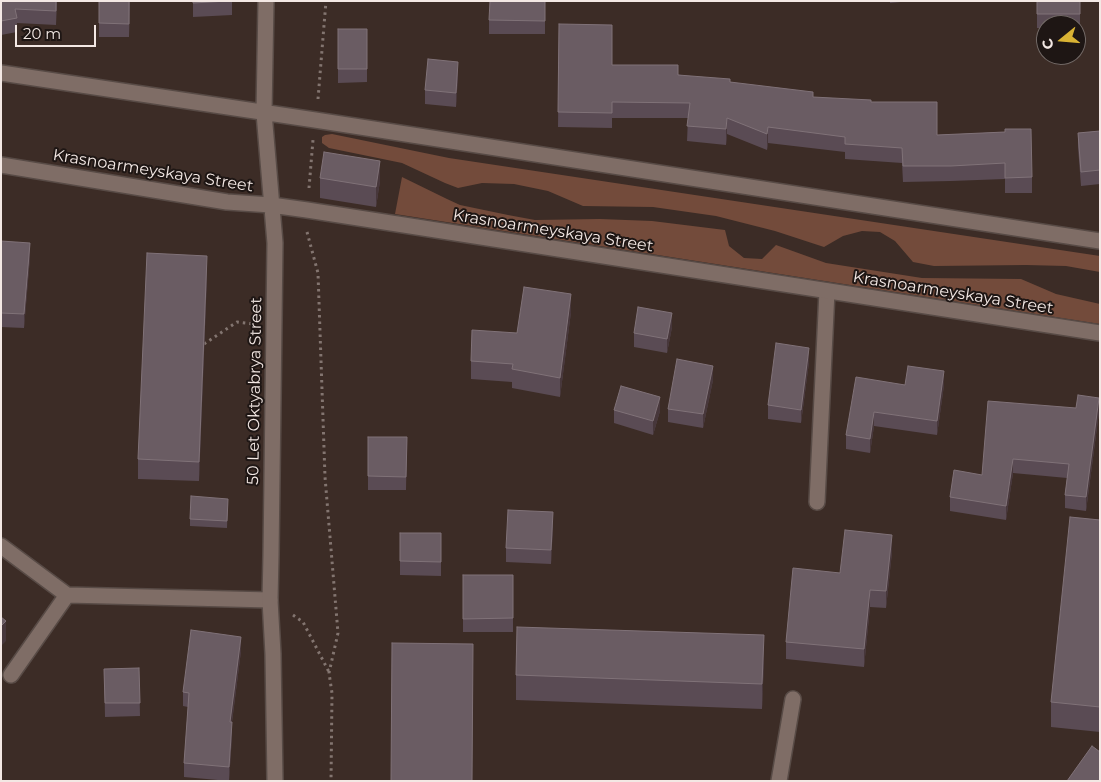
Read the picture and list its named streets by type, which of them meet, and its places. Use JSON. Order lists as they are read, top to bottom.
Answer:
{
  "streets": {
    "street": ["Krasnoarmeyskaya Street", "50 Let Oktyabrya Street"]
  },
  "crossings": [
    ["Krasnoarmeyskaya Street", "50 Let Oktyabrya Street"]
  ],
  "scale_bar": "20 m",
  "north": "left"
}
